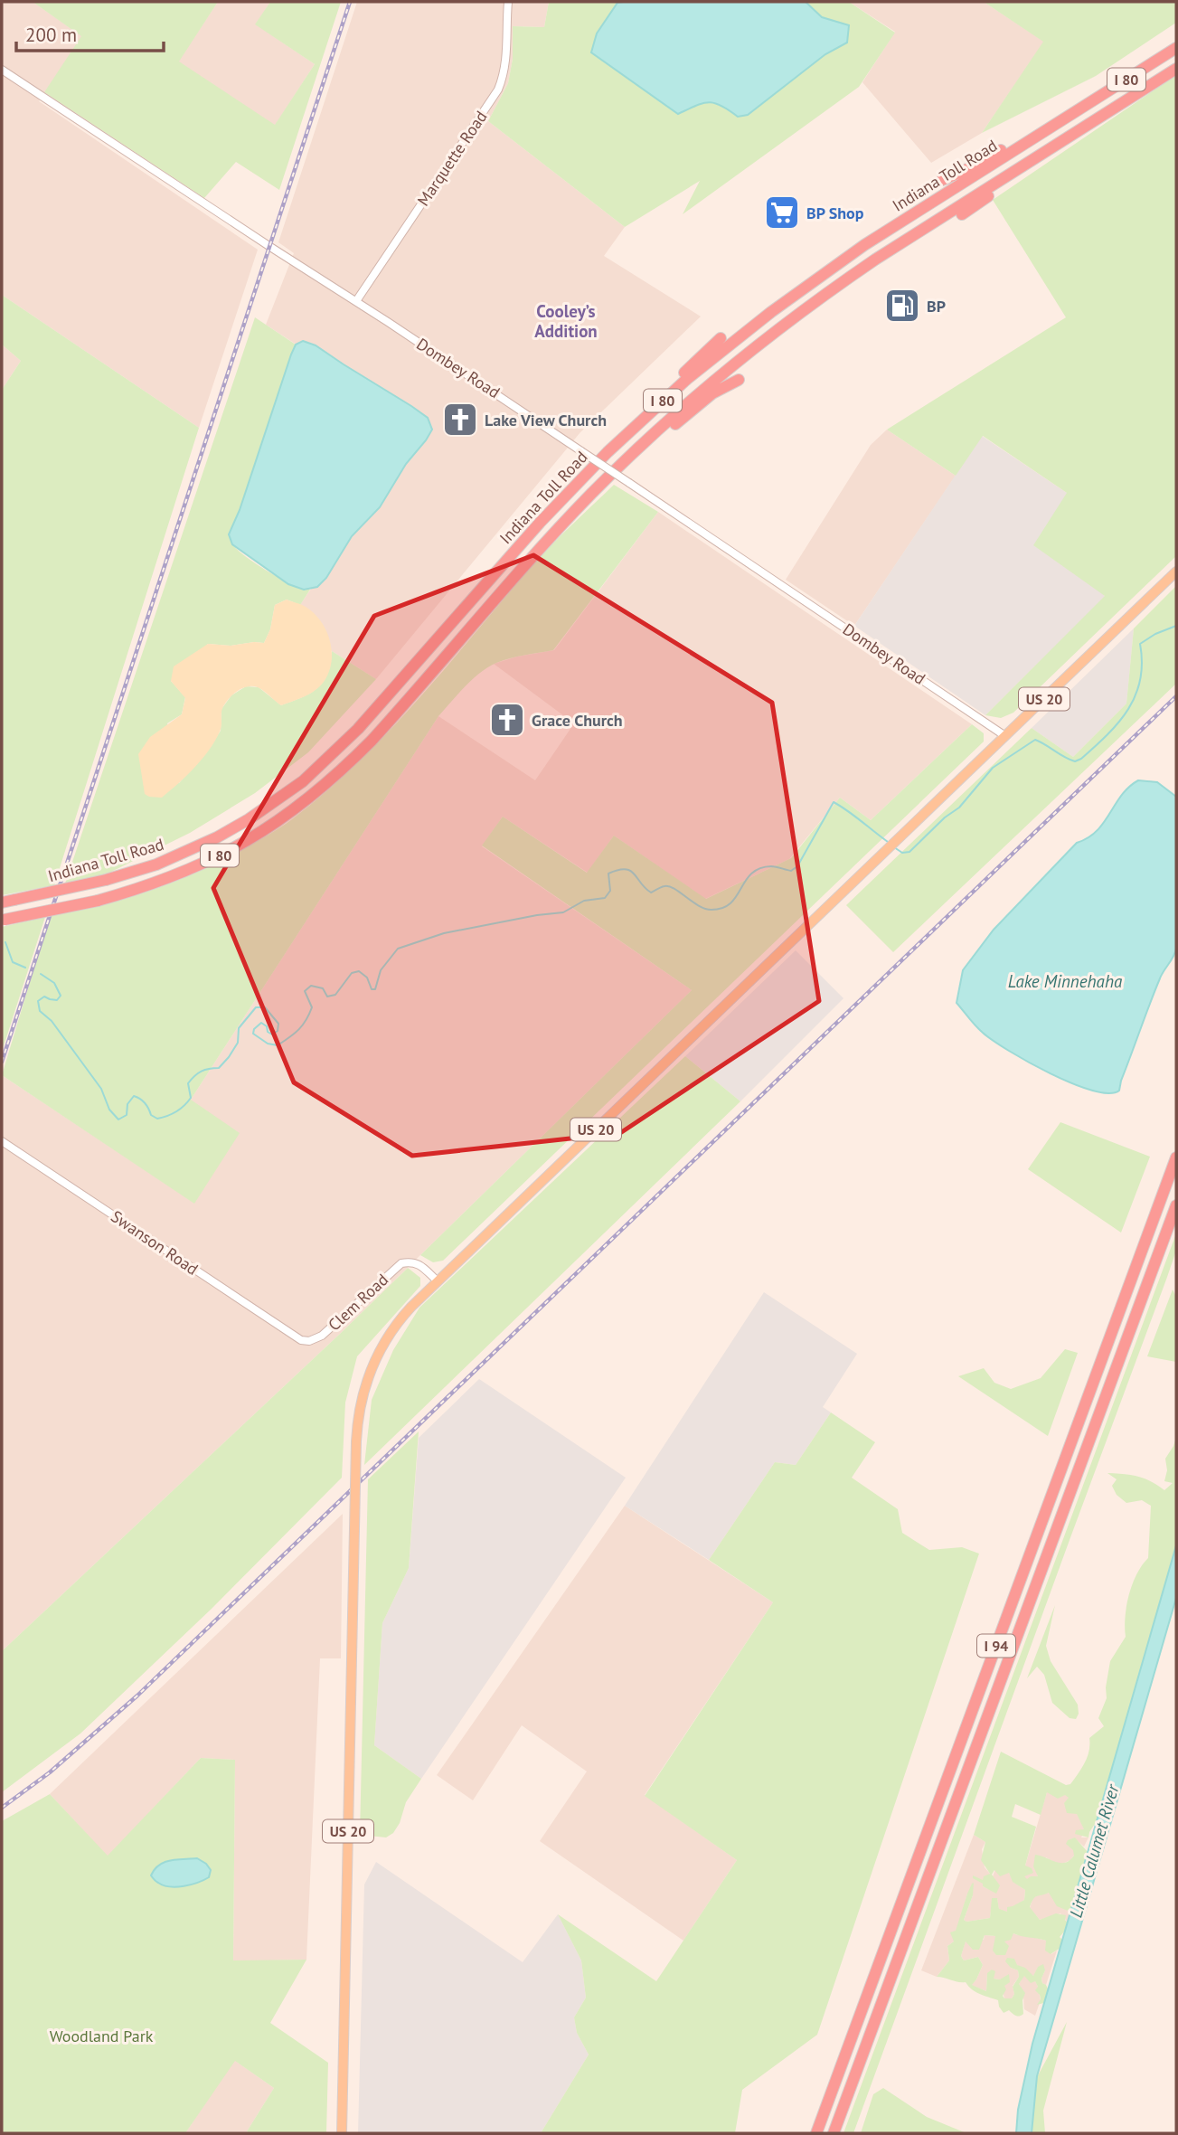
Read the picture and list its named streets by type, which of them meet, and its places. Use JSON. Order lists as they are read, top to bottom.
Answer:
{
  "streets": {
    "highway": ["I 80", "Indiana Toll Road", "I 94"],
    "main road": ["US 20"],
    "street": [
      "Marquette Road",
      "Dombey Road",
      "Swanson Road",
      "Clem Road"
    ]
  },
  "crossings": [
    ["Marquette Road", "Dombey Road"],
    ["Dombey Road", "US 20"],
    ["US 20", "Clem Road"],
    ["Swanson Road", "Clem Road"]
  ],
  "districts": ["Cooley’s Addition"],
  "water": ["Lake Minnehaha", "Little Calumet River"],
  "parks": ["Woodland Park"],
  "places": {
    "supermarket": ["BP Shop"],
    "fuel station": ["BP"],
    "church": ["Lake View Church", "Grace Church"]
  },
  "scale_bar": "200 m"
}
